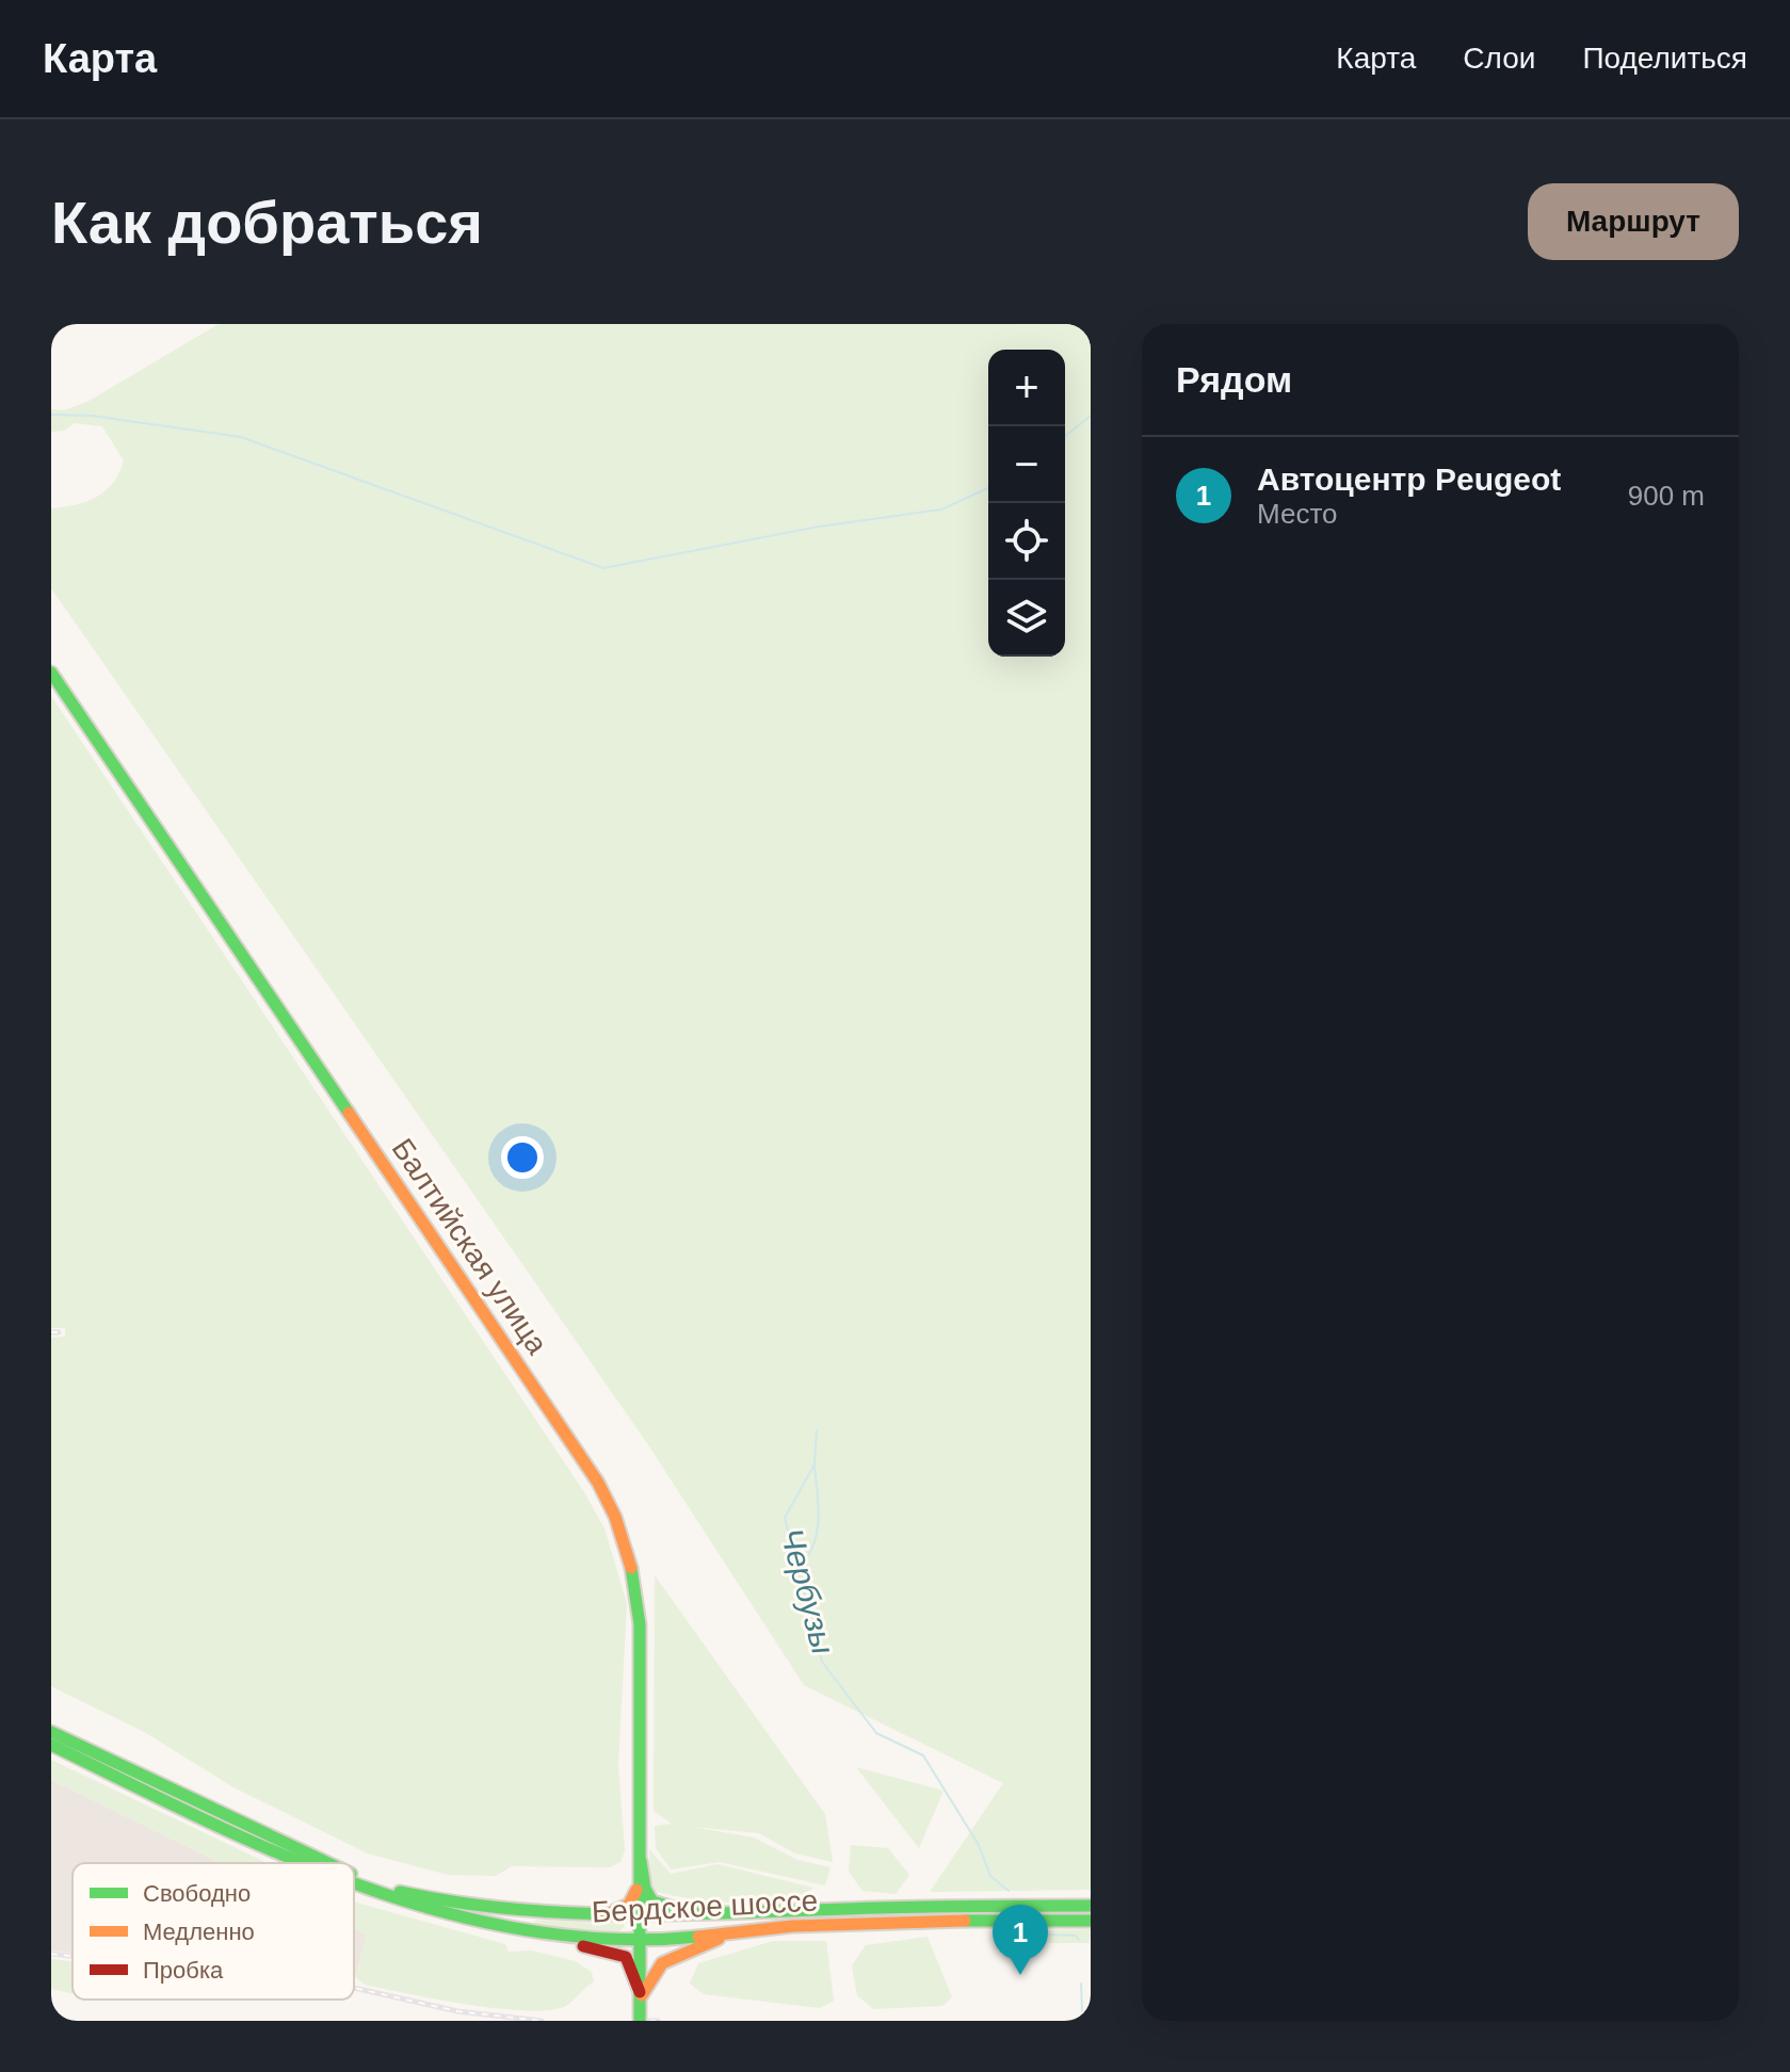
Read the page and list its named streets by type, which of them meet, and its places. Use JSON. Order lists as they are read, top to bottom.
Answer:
{
  "streets": {
    "main road": ["Балтийская улица", "Бердское шоссе"]
  },
  "crossings": [
    ["Балтийская улица", "Бердское шоссе"]
  ],
  "water": ["Чербузы"],
  "legend": ["Свободно", "Медленно", "Пробка"],
  "page": {
    "header": "Карта",
    "nav": ["Карта", "Слои", "Поделиться"],
    "buttons": "Маршрут",
    "title": "Как добраться",
    "heading": "Рядом",
    "map_buttons": ["+", "−"],
    "list": [
      {
        "mark": "1",
        "name": "Автоцентр Peugeot",
        "note": "Место",
        "value": "900 m"
      }
    ],
    "pins": "1"
  }
}
